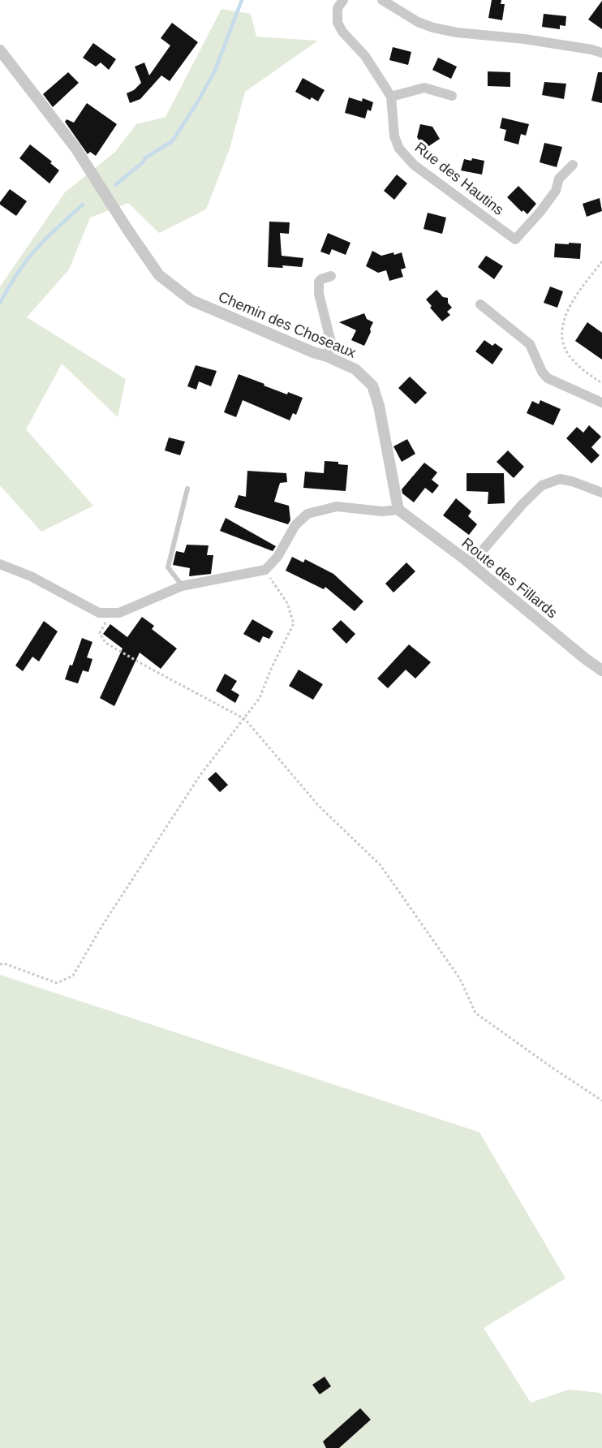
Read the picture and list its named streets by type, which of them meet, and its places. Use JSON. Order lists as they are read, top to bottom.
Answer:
{
  "streets": {
    "street": ["Rue des Hautins", "Chemin des Choseaux", "Route des Fillards"]
  },
  "crossings": [
    ["Chemin des Choseaux", "Route des Fillards"]
  ]
}
